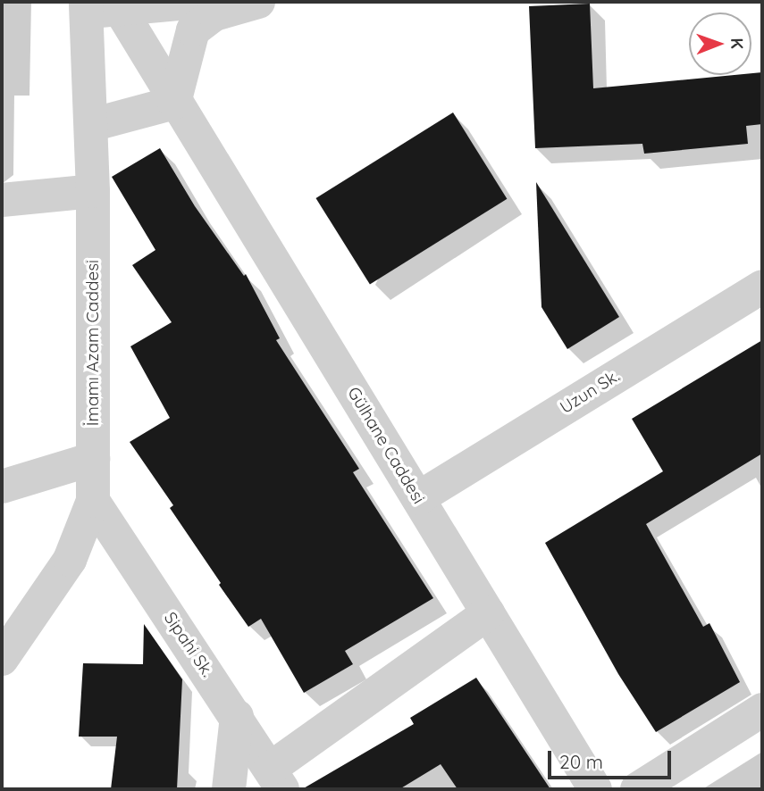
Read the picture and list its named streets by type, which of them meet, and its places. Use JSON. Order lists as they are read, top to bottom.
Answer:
{
  "streets": {
    "street": [
      "İmamı Azam Caddesi",
      "Uzun Sk.",
      "Gülhane Caddesi",
      "Sipahi Sk."
    ]
  },
  "crossings": [
    ["İmamı Azam Caddesi", "Sipahi Sk."],
    ["Uzun Sk.", "Gülhane Caddesi"]
  ],
  "scale_bar": "20 m",
  "north": "right"
}
